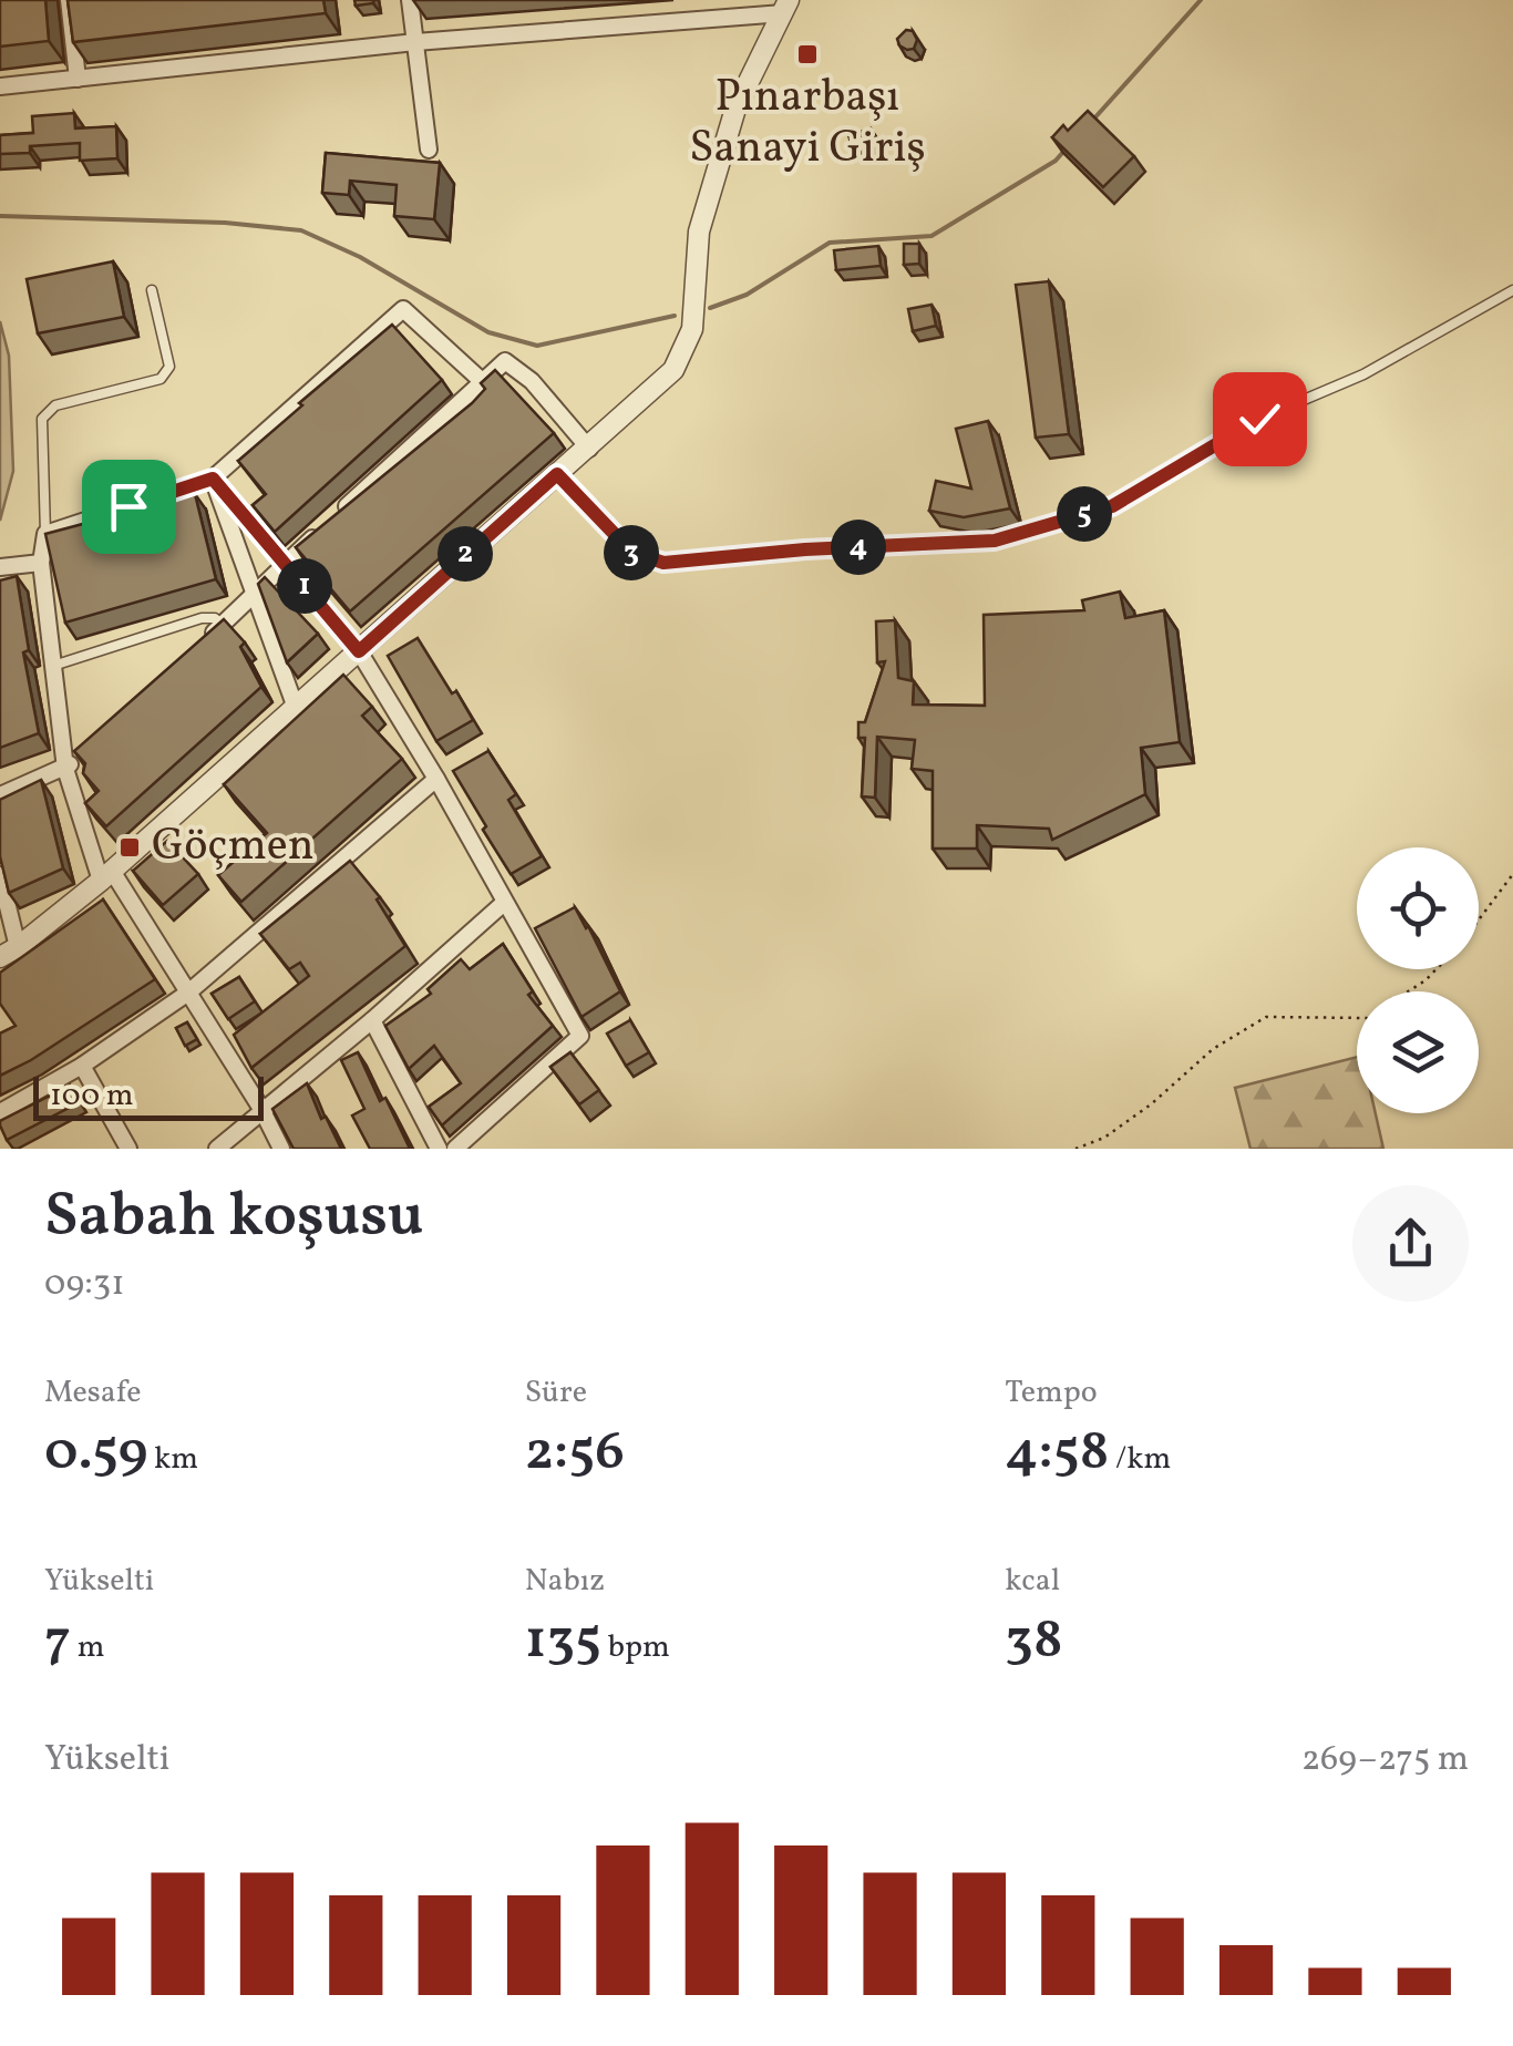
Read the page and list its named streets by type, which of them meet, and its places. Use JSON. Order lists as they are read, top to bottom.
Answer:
{
  "places": {
    "transit": ["Pınarbaşı Sanayi Giriş", "Göçmen"]
  },
  "scale_bar": "100 m",
  "page": {
    "pins": [
      "5",
      "4",
      "3",
      "2",
      "1"
    ],
    "scale": "100 m",
    "heading": ["Sabah koşusu", "09:31"],
    "stats": [
      ["Mesafe", "0.59 km"],
      ["Süre", "2:56"],
      ["Tempo", "4:58 /km"],
      ["Yükselti", "7 m"],
      ["Nabız", "135 bpm"],
      ["kcal", "38"]
    ],
    "chart": ["Yükselti", "269–275 m"]
  }
}
